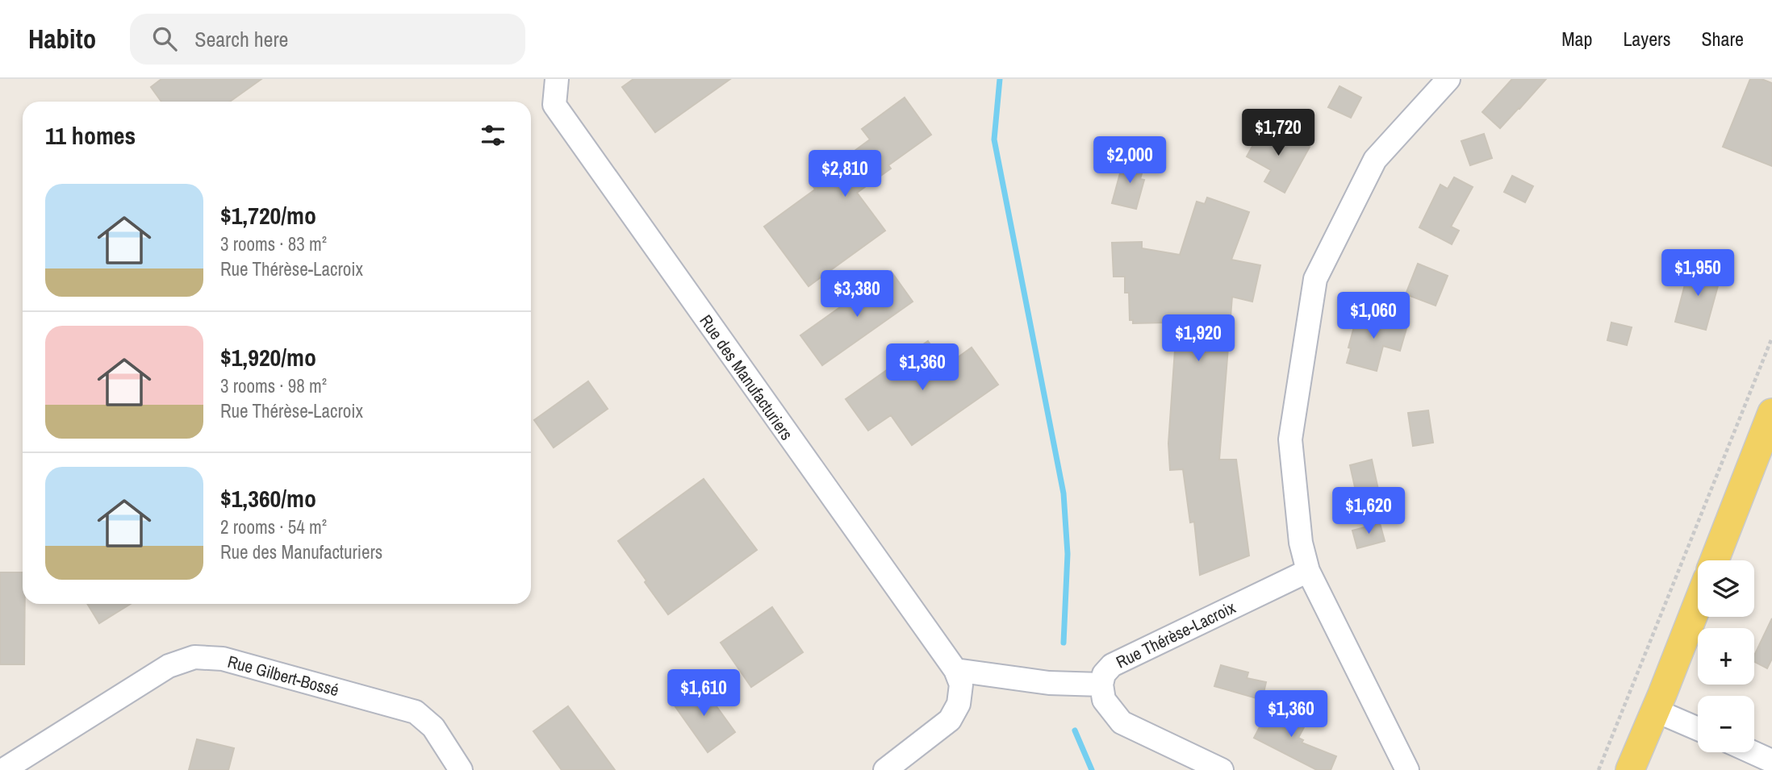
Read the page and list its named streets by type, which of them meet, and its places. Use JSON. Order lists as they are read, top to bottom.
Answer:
{
  "streets": {
    "street": ["Rue des Manufacturiers", "Rue Thérèse-Lacroix", "Rue Gilbert-Bossé"]
  },
  "page": {
    "header": "Habito",
    "search": "Search here",
    "nav": ["Map", "Layers", "Share"],
    "heading": "11 homes",
    "price": [
      "$1,720",
      "$2,000",
      "$2,810",
      "$1,950",
      "$3,380",
      "$1,060",
      "$1,920",
      "$1,360",
      "$1,620",
      "$1,610",
      "$1,360"
    ],
    "list": [
      {
        "name": "$1,720/mo",
        "note": "3 rooms · 83 m² · Rue Thérèse-Lacroix"
      },
      {
        "name": "$1,920/mo",
        "note": "3 rooms · 98 m² · Rue Thérèse-Lacroix"
      },
      {
        "name": "$1,360/mo",
        "note": "2 rooms · 54 m² · Rue des Manufacturiers"
      }
    ],
    "map_buttons": ["+", "−"]
  }
}
